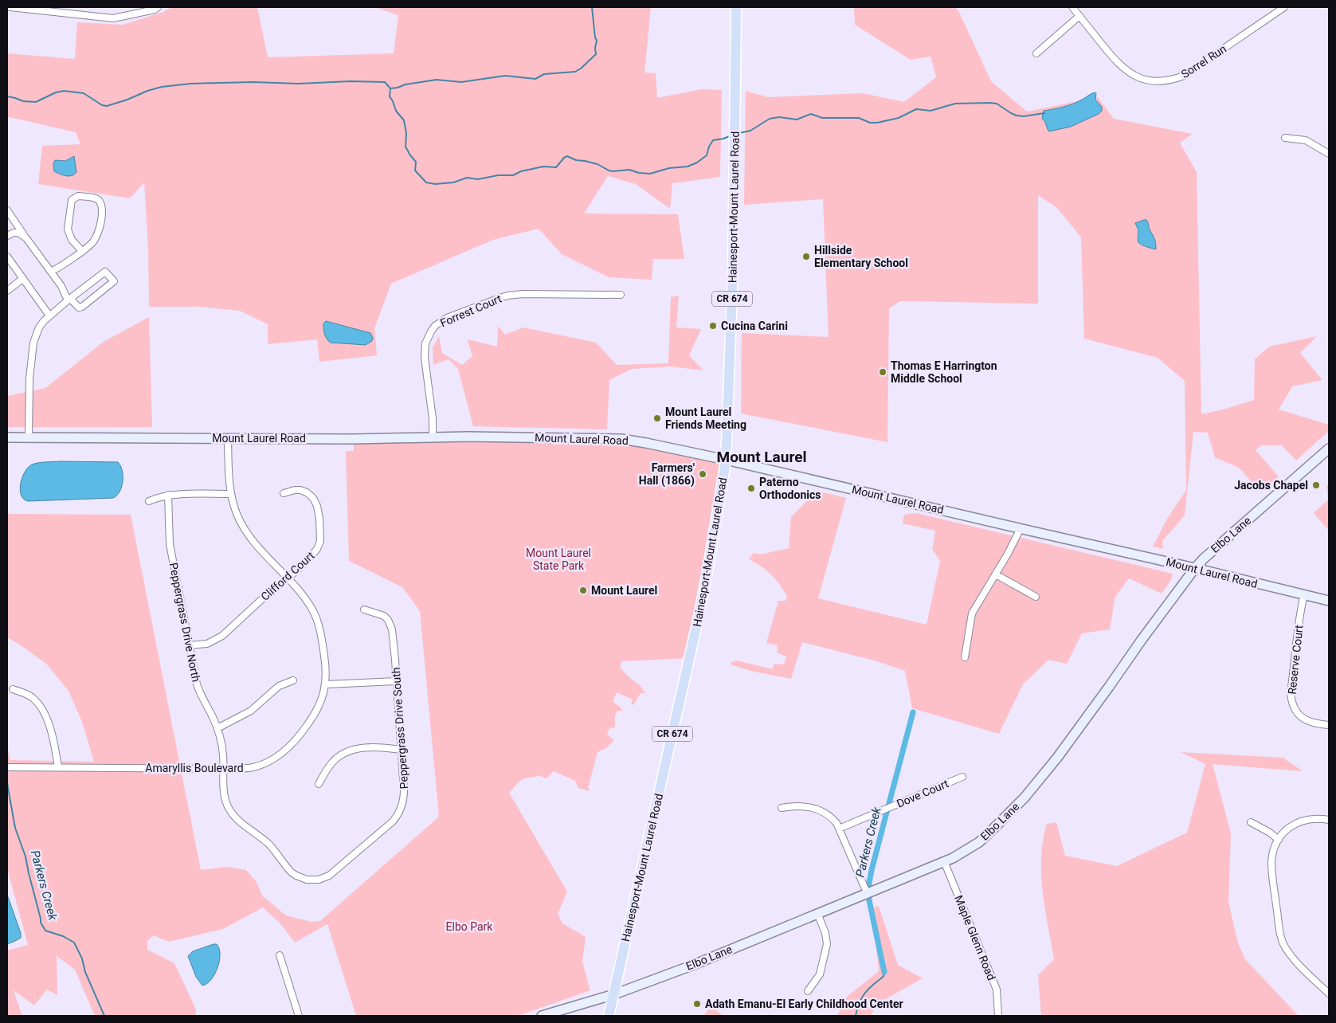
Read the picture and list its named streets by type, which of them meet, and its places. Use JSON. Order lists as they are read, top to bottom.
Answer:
{
  "streets": {
    "main road": [
      "Hainesport-Mount Laurel Road",
      "CR 674",
      "Mount Laurel Road",
      "Elbo Lane"
    ],
    "street": [
      "Sorrel Run",
      "Forrest Court",
      "Clifford Court",
      "Peppergrass Drive North",
      "Reserve Court",
      "Peppergrass Drive South",
      "Amaryllis Boulevard",
      "Dove Court",
      "Maple Glenn Road"
    ]
  },
  "crossings": [
    ["Hainesport-Mount Laurel Road", "Mount Laurel Road"],
    ["Hainesport-Mount Laurel Road", "Elbo Lane"],
    ["Forrest Court", "Mount Laurel Road"],
    ["Mount Laurel Road", "Elbo Lane"],
    ["Mount Laurel Road", "Reserve Court"],
    ["Mount Laurel Road", "Amaryllis Boulevard"],
    ["Elbo Lane", "Maple Glenn Road"],
    ["Clifford Court", "Peppergrass Drive North"],
    ["Clifford Court", "Amaryllis Boulevard"],
    ["Peppergrass Drive North", "Peppergrass Drive South"],
    ["Peppergrass Drive North", "Amaryllis Boulevard"],
    ["Peppergrass Drive South", "Amaryllis Boulevard"]
  ],
  "districts": ["Mount Laurel"],
  "water": ["Parkers Creek"],
  "parks": ["Mount Laurel State Park", "Elbo Park"],
  "places": [
    "Hillside Elementary School",
    "Cucina Carini",
    "Thomas E Harrington Middle School",
    "Mount Laurel Friends Meeting",
    "Farmers' Hall (1866)",
    "Jacobs Chapel",
    "Paterno Orthodonics",
    "Mount Laurel",
    "Adath Emanu-El Early Childhood Center"
  ]
}
